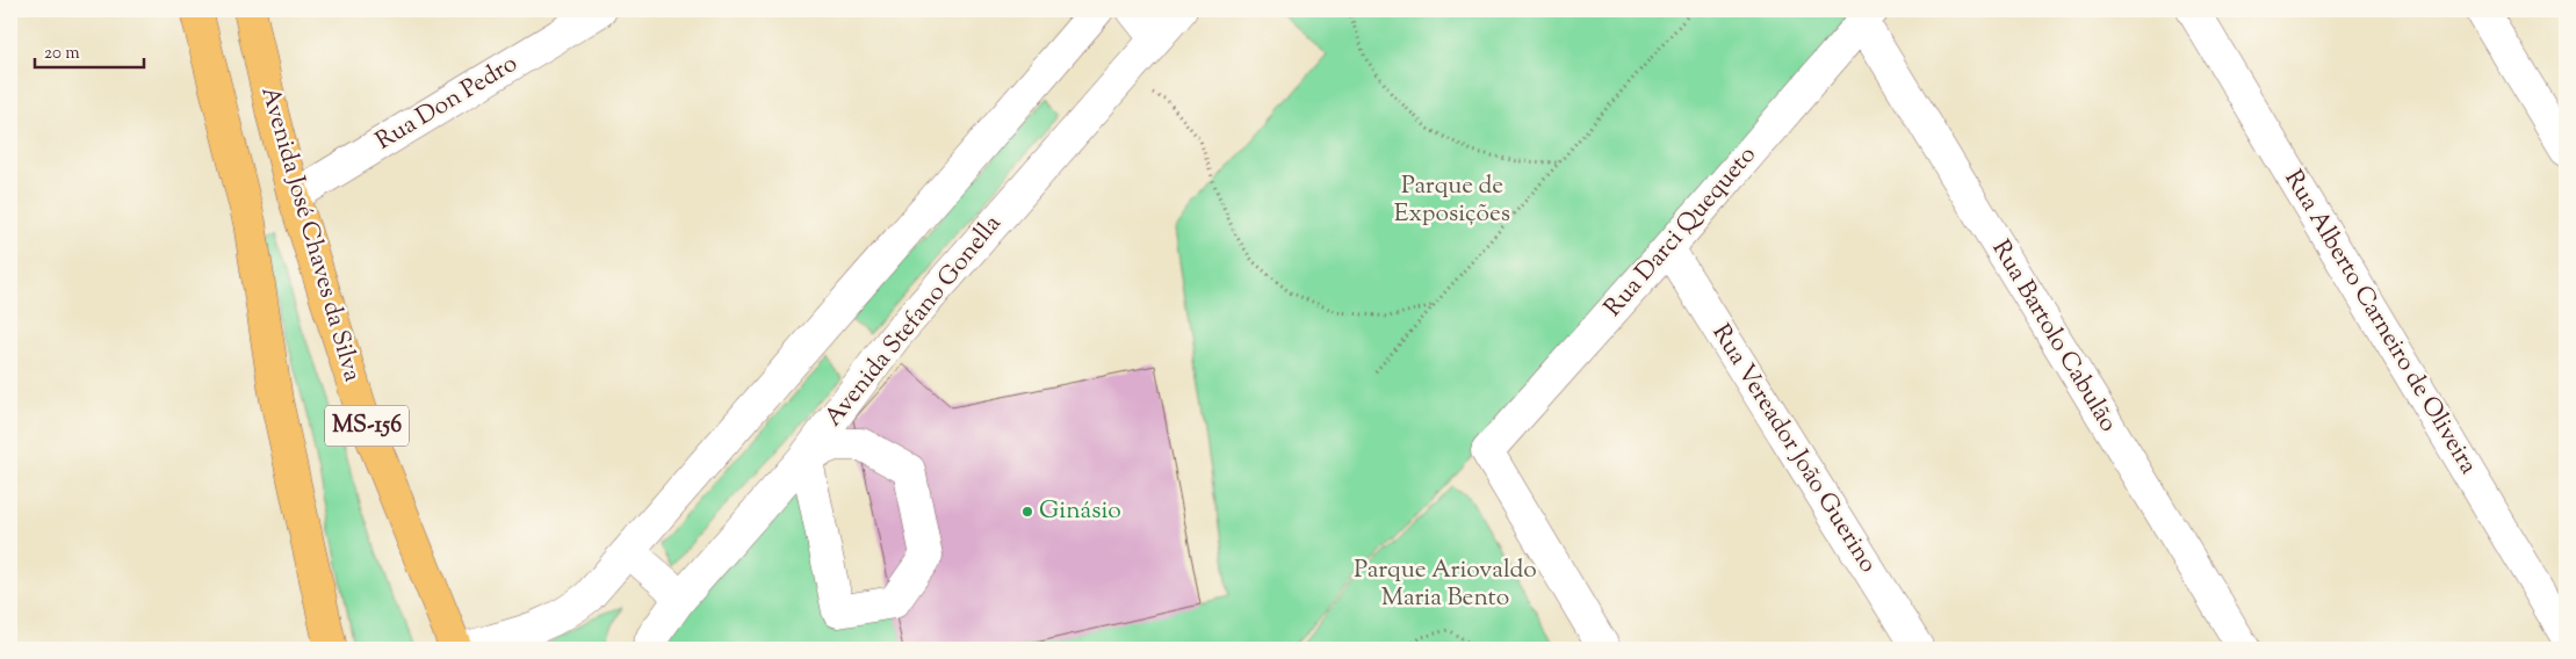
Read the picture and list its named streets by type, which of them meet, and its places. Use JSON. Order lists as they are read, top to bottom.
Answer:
{
  "streets": {
    "main road": ["Avenida José Chaves da Silva", "MS-156"],
    "street": [
      "Rua Don Pedro",
      "Rua Darci Quequeto",
      "Avenida Stefano Gonella",
      "Rua Alberto Carneiro de Oliveira",
      "Rua Bartolo Cabulão",
      "Rua Vereador João Guerino"
    ]
  },
  "crossings": [
    ["Rua Don Pedro", "Avenida José Chaves da Silva"],
    ["Rua Darci Quequeto", "Rua Bartolo Cabulão"],
    ["Rua Darci Quequeto", "Rua Vereador João Guerino"]
  ],
  "parks": ["Parque de Exposições", "Parque Ariovaldo Maria Bento"],
  "places": ["Ginásio"],
  "scale_bar": "20 m"
}
